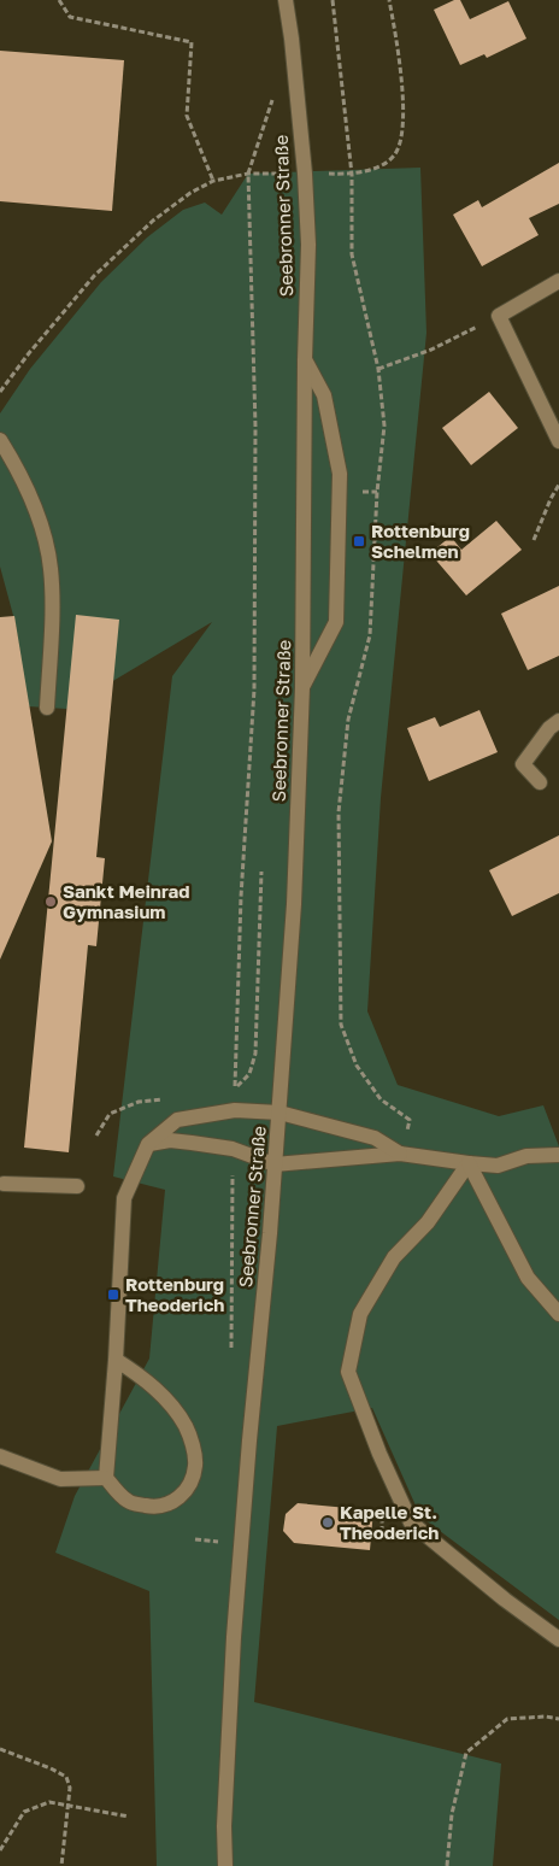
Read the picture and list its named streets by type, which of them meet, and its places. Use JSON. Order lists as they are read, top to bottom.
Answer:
{
  "streets": {
    "street": ["Seebronner Straße"]
  },
  "places": {
    "transit": ["Rottenburg Schelmen", "Rottenburg Theoderich"],
    "other": ["Sankt Meinrad Gymnasium", "Kapelle St. Theoderich"]
  }
}
